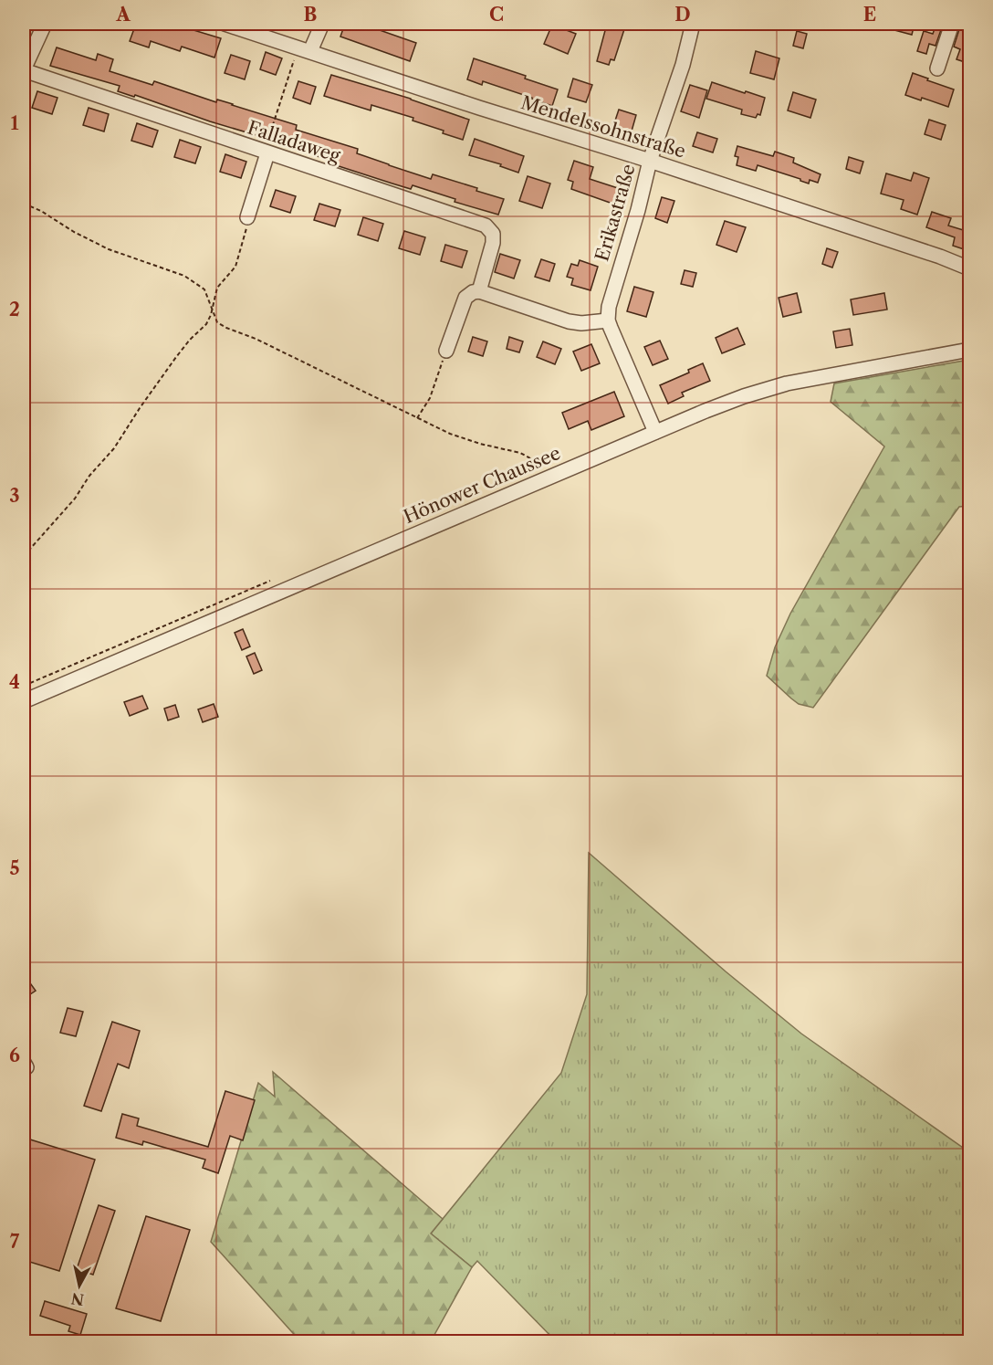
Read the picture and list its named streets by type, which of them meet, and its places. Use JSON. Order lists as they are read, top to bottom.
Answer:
{
  "streets": {
    "street": [
      "Mendelssohnstraße",
      "Falladaweg",
      "Erikastraße",
      "Hönower Chaussee"
    ]
  },
  "crossings": [
    ["Mendelssohnstraße", "Erikastraße"]
  ],
  "north": "bottom",
  "grid": {
    "columns": [
      "A",
      "B",
      "C",
      "D",
      "E"
    ],
    "rows": [
      "1",
      "2",
      "3",
      "4",
      "5",
      "6",
      "7"
    ]
  }
}
